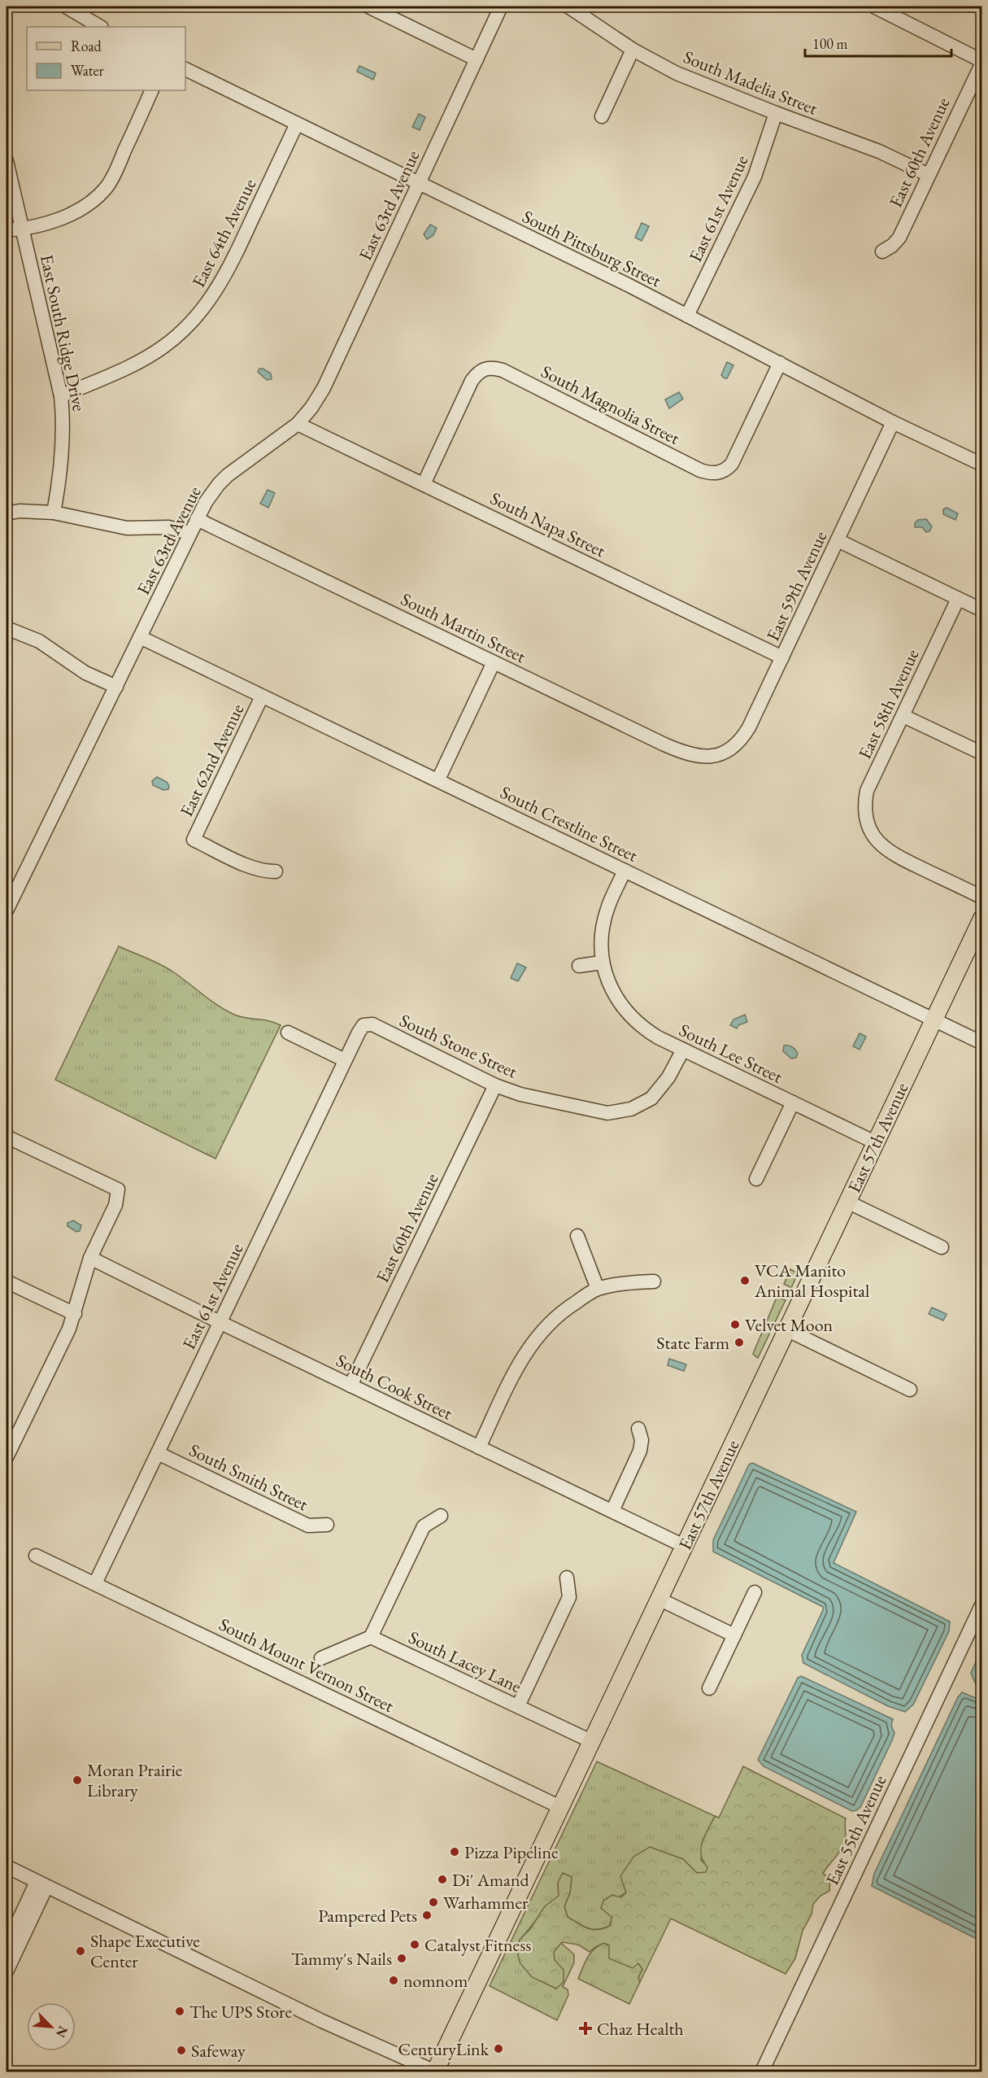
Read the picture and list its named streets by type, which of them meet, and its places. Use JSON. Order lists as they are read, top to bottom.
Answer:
{
  "streets": {
    "main road": ["East 57th Avenue"],
    "street": [
      "South Madelia Street",
      "East 60th Avenue",
      "East 63rd Avenue",
      "East 61st Avenue",
      "East 64th Avenue",
      "South Pittsburg Street",
      "East South Ridge Drive",
      "South Magnolia Street",
      "South Napa Street",
      "East 59th Avenue",
      "South Martin Street",
      "East 58th Avenue",
      "East 62nd Avenue",
      "South Crestline Street",
      "South Stone Street",
      "South Lee Street",
      "South Cook Street",
      "South Smith Street",
      "South Lacey Lane",
      "South Mount Vernon Street",
      "East 55th Avenue"
    ]
  },
  "crossings": [
    ["South Madelia Street", "East 60th Avenue"],
    ["South Madelia Street", "East 61st Avenue"],
    ["East 60th Avenue", "South Stone Street"],
    ["East 60th Avenue", "South Cook Street"],
    ["East 63rd Avenue", "South Pittsburg Street"],
    ["East 63rd Avenue", "South Napa Street"],
    ["East 63rd Avenue", "South Martin Street"],
    ["East 63rd Avenue", "South Crestline Street"],
    ["East 61st Avenue", "South Pittsburg Street"],
    ["East 61st Avenue", "South Stone Street"],
    ["East 61st Avenue", "South Cook Street"],
    ["East 61st Avenue", "South Smith Street"],
    ["East 61st Avenue", "South Mount Vernon Street"],
    ["East 64th Avenue", "South Pittsburg Street"],
    ["East 64th Avenue", "East South Ridge Drive"],
    ["South Pittsburg Street", "South Magnolia Street"],
    ["South Pittsburg Street", "East 59th Avenue"],
    ["South Magnolia Street", "South Napa Street"],
    ["South Napa Street", "East 59th Avenue"],
    ["East 59th Avenue", "South Martin Street"],
    ["East 62nd Avenue", "South Crestline Street"],
    ["South Crestline Street", "South Lee Street"],
    ["South Crestline Street", "East 57th Avenue"],
    ["South Stone Street", "South Lee Street"],
    ["South Lee Street", "East 57th Avenue"],
    ["East 57th Avenue", "South Cook Street"],
    ["East 57th Avenue", "South Lacey Lane"],
    ["East 57th Avenue", "South Mount Vernon Street"]
  ],
  "places": {
    "other": [
      "VCA Manito Animal Hospital",
      "Velvet Moon",
      "State Farm",
      "Moran Prairie Library",
      "Pizza Pipeline",
      "Di' Amand",
      "Warhammer",
      "Pampered Pets",
      "Catalyst Fitness",
      "Shape Executive Center",
      "Tammy's Nails",
      "nomnom",
      "The UPS Store",
      "CenturyLink",
      "Safeway"
    ],
    "health": ["Chaz Health"]
  },
  "legend": ["Road", "Water"],
  "scale_bar": "100 m",
  "north": "bottom right"
}
